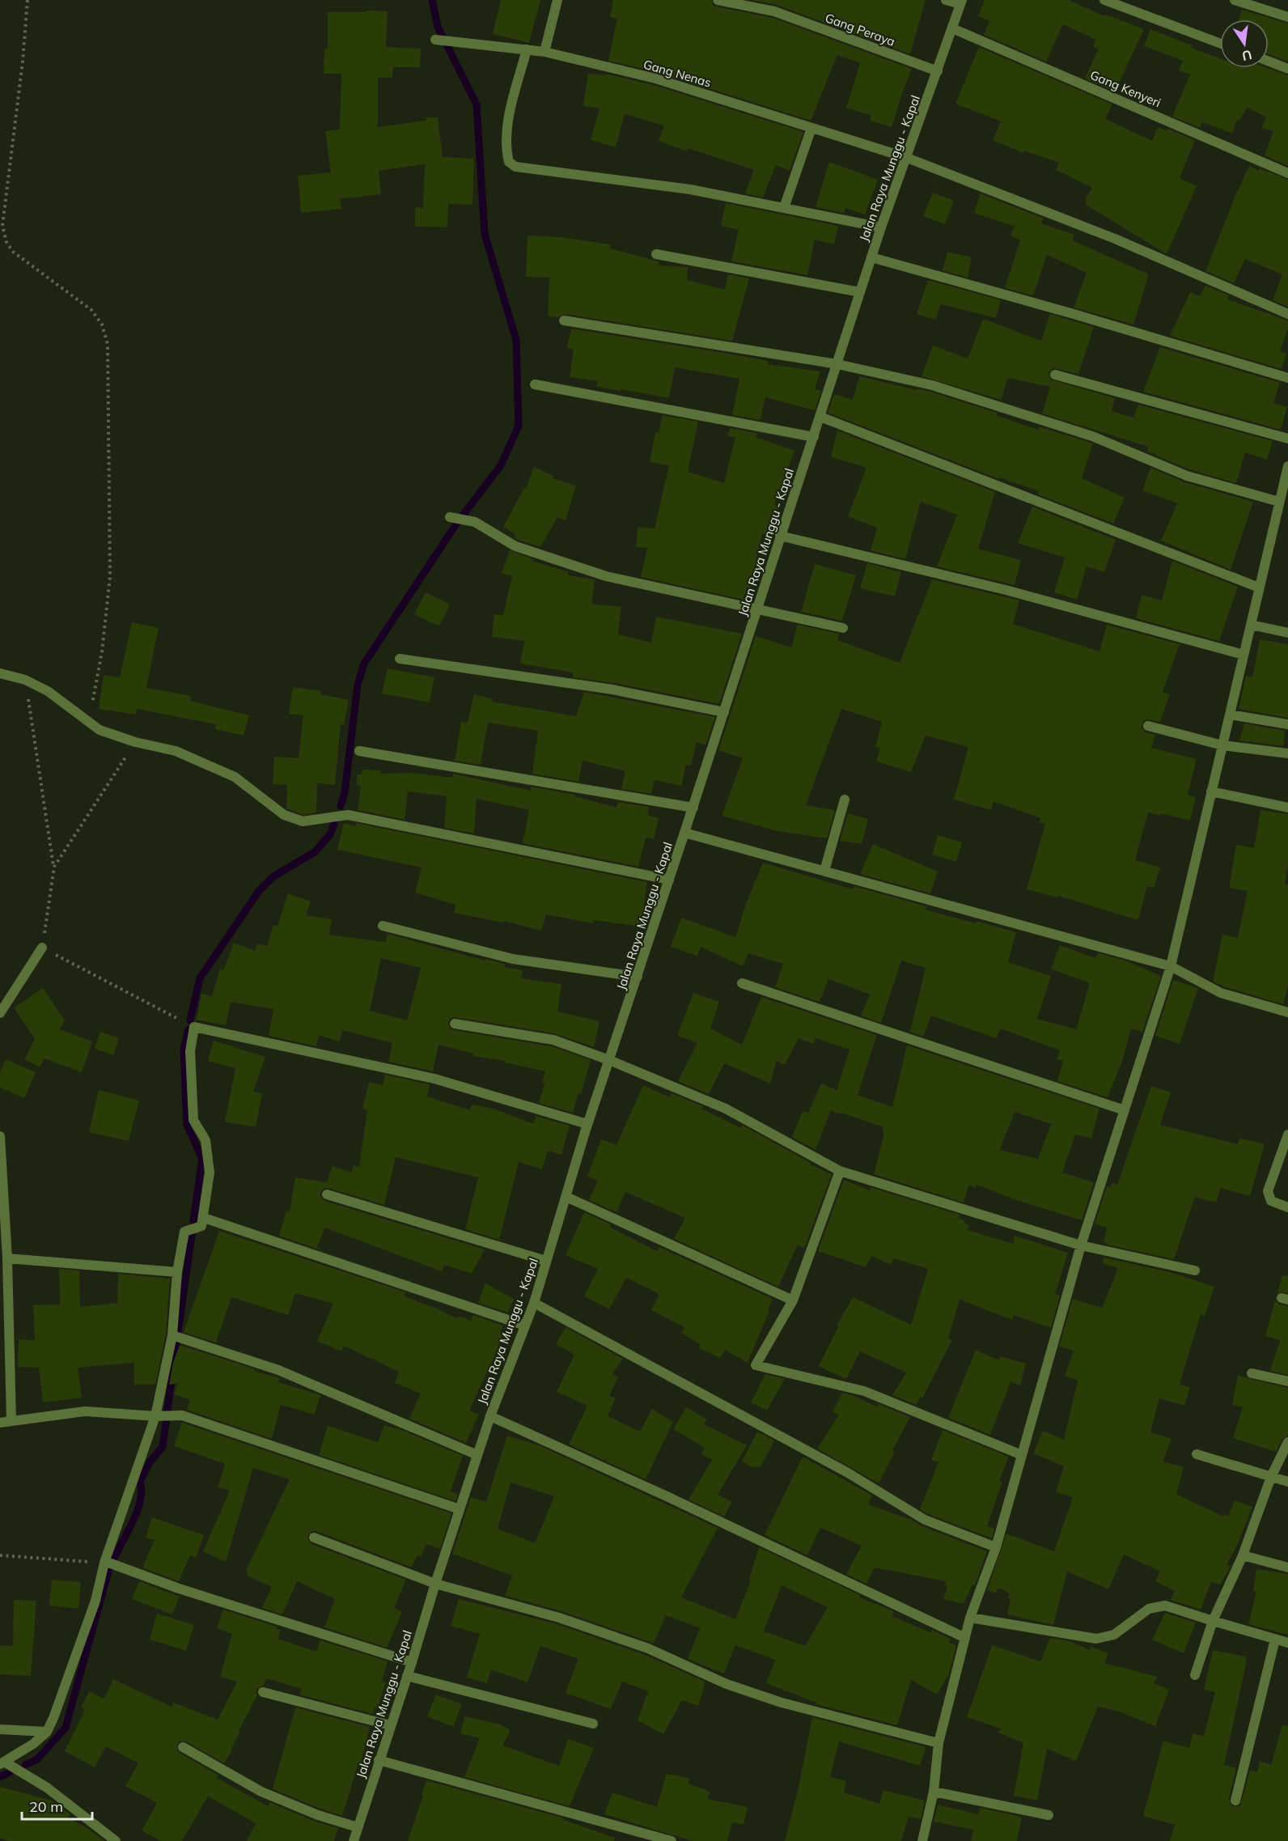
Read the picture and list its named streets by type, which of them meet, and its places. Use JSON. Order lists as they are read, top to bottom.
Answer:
{
  "streets": {
    "street": [
      "Gang Peraya",
      "Gang Nenas",
      "Gang Kenyeri",
      "Jalan Raya Munggu - Kapal"
    ]
  },
  "crossings": [
    ["Gang Peraya", "Jalan Raya Munggu - Kapal"],
    ["Gang Nenas", "Jalan Raya Munggu - Kapal"],
    ["Gang Kenyeri", "Jalan Raya Munggu - Kapal"]
  ],
  "scale_bar": "20 m",
  "north": "bottom"
}
